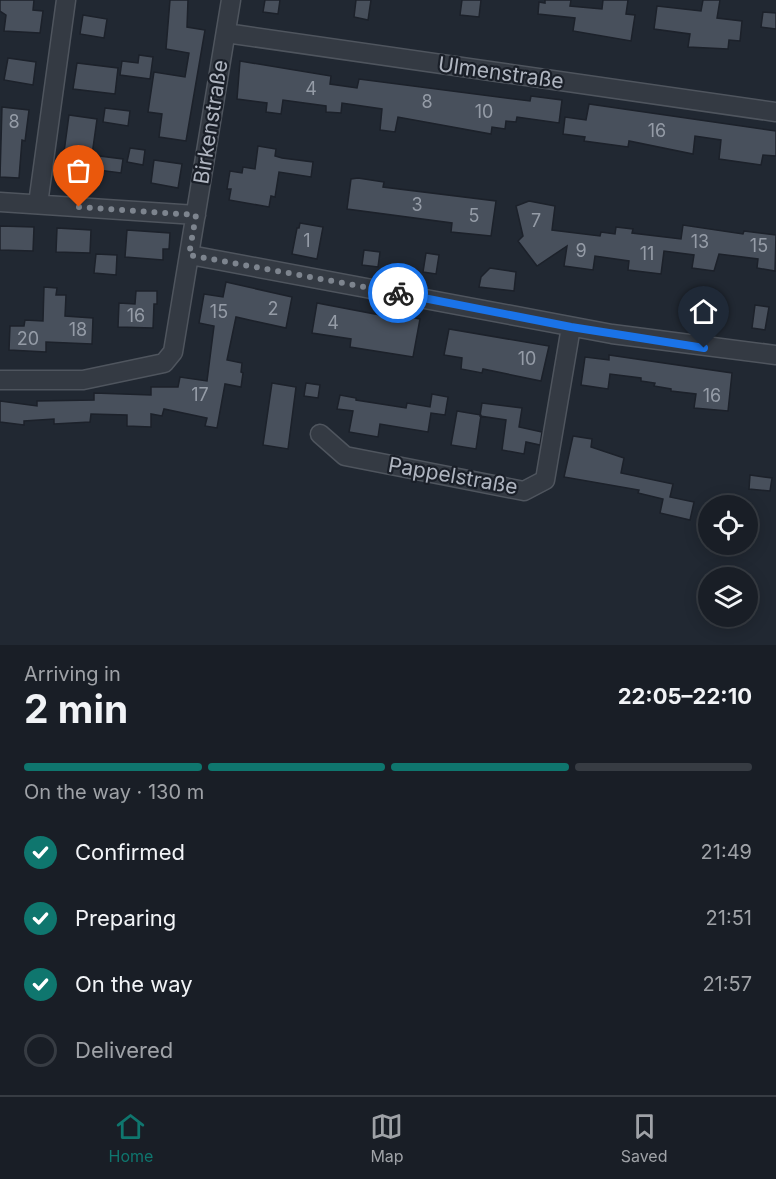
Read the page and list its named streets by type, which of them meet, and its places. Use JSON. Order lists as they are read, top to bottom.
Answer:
{
  "streets": {
    "street": ["Ulmenstraße", "Birkenstraße", "Pappelstraße"]
  },
  "crossings": [
    ["Ulmenstraße", "Birkenstraße"]
  ],
  "house_numbers": [
    "4",
    "8",
    "10",
    "8",
    "16",
    "3",
    "5",
    "7",
    "1",
    "13",
    "15",
    "9",
    "11",
    "2",
    "15",
    "16",
    "4",
    "18",
    "20",
    "10",
    "17",
    "16"
  ],
  "page": {
    "heading": ["2 min", "Arriving in", "22:05–22:10"],
    "bar": "On the way · 130 m",
    "list": [
      ["Confirmed", "21:49"],
      ["Preparing", "21:51"],
      ["On the way", "21:57"],
      "Delivered"
    ],
    "tabs": ["Home", "Map", "Saved"]
  }
}
